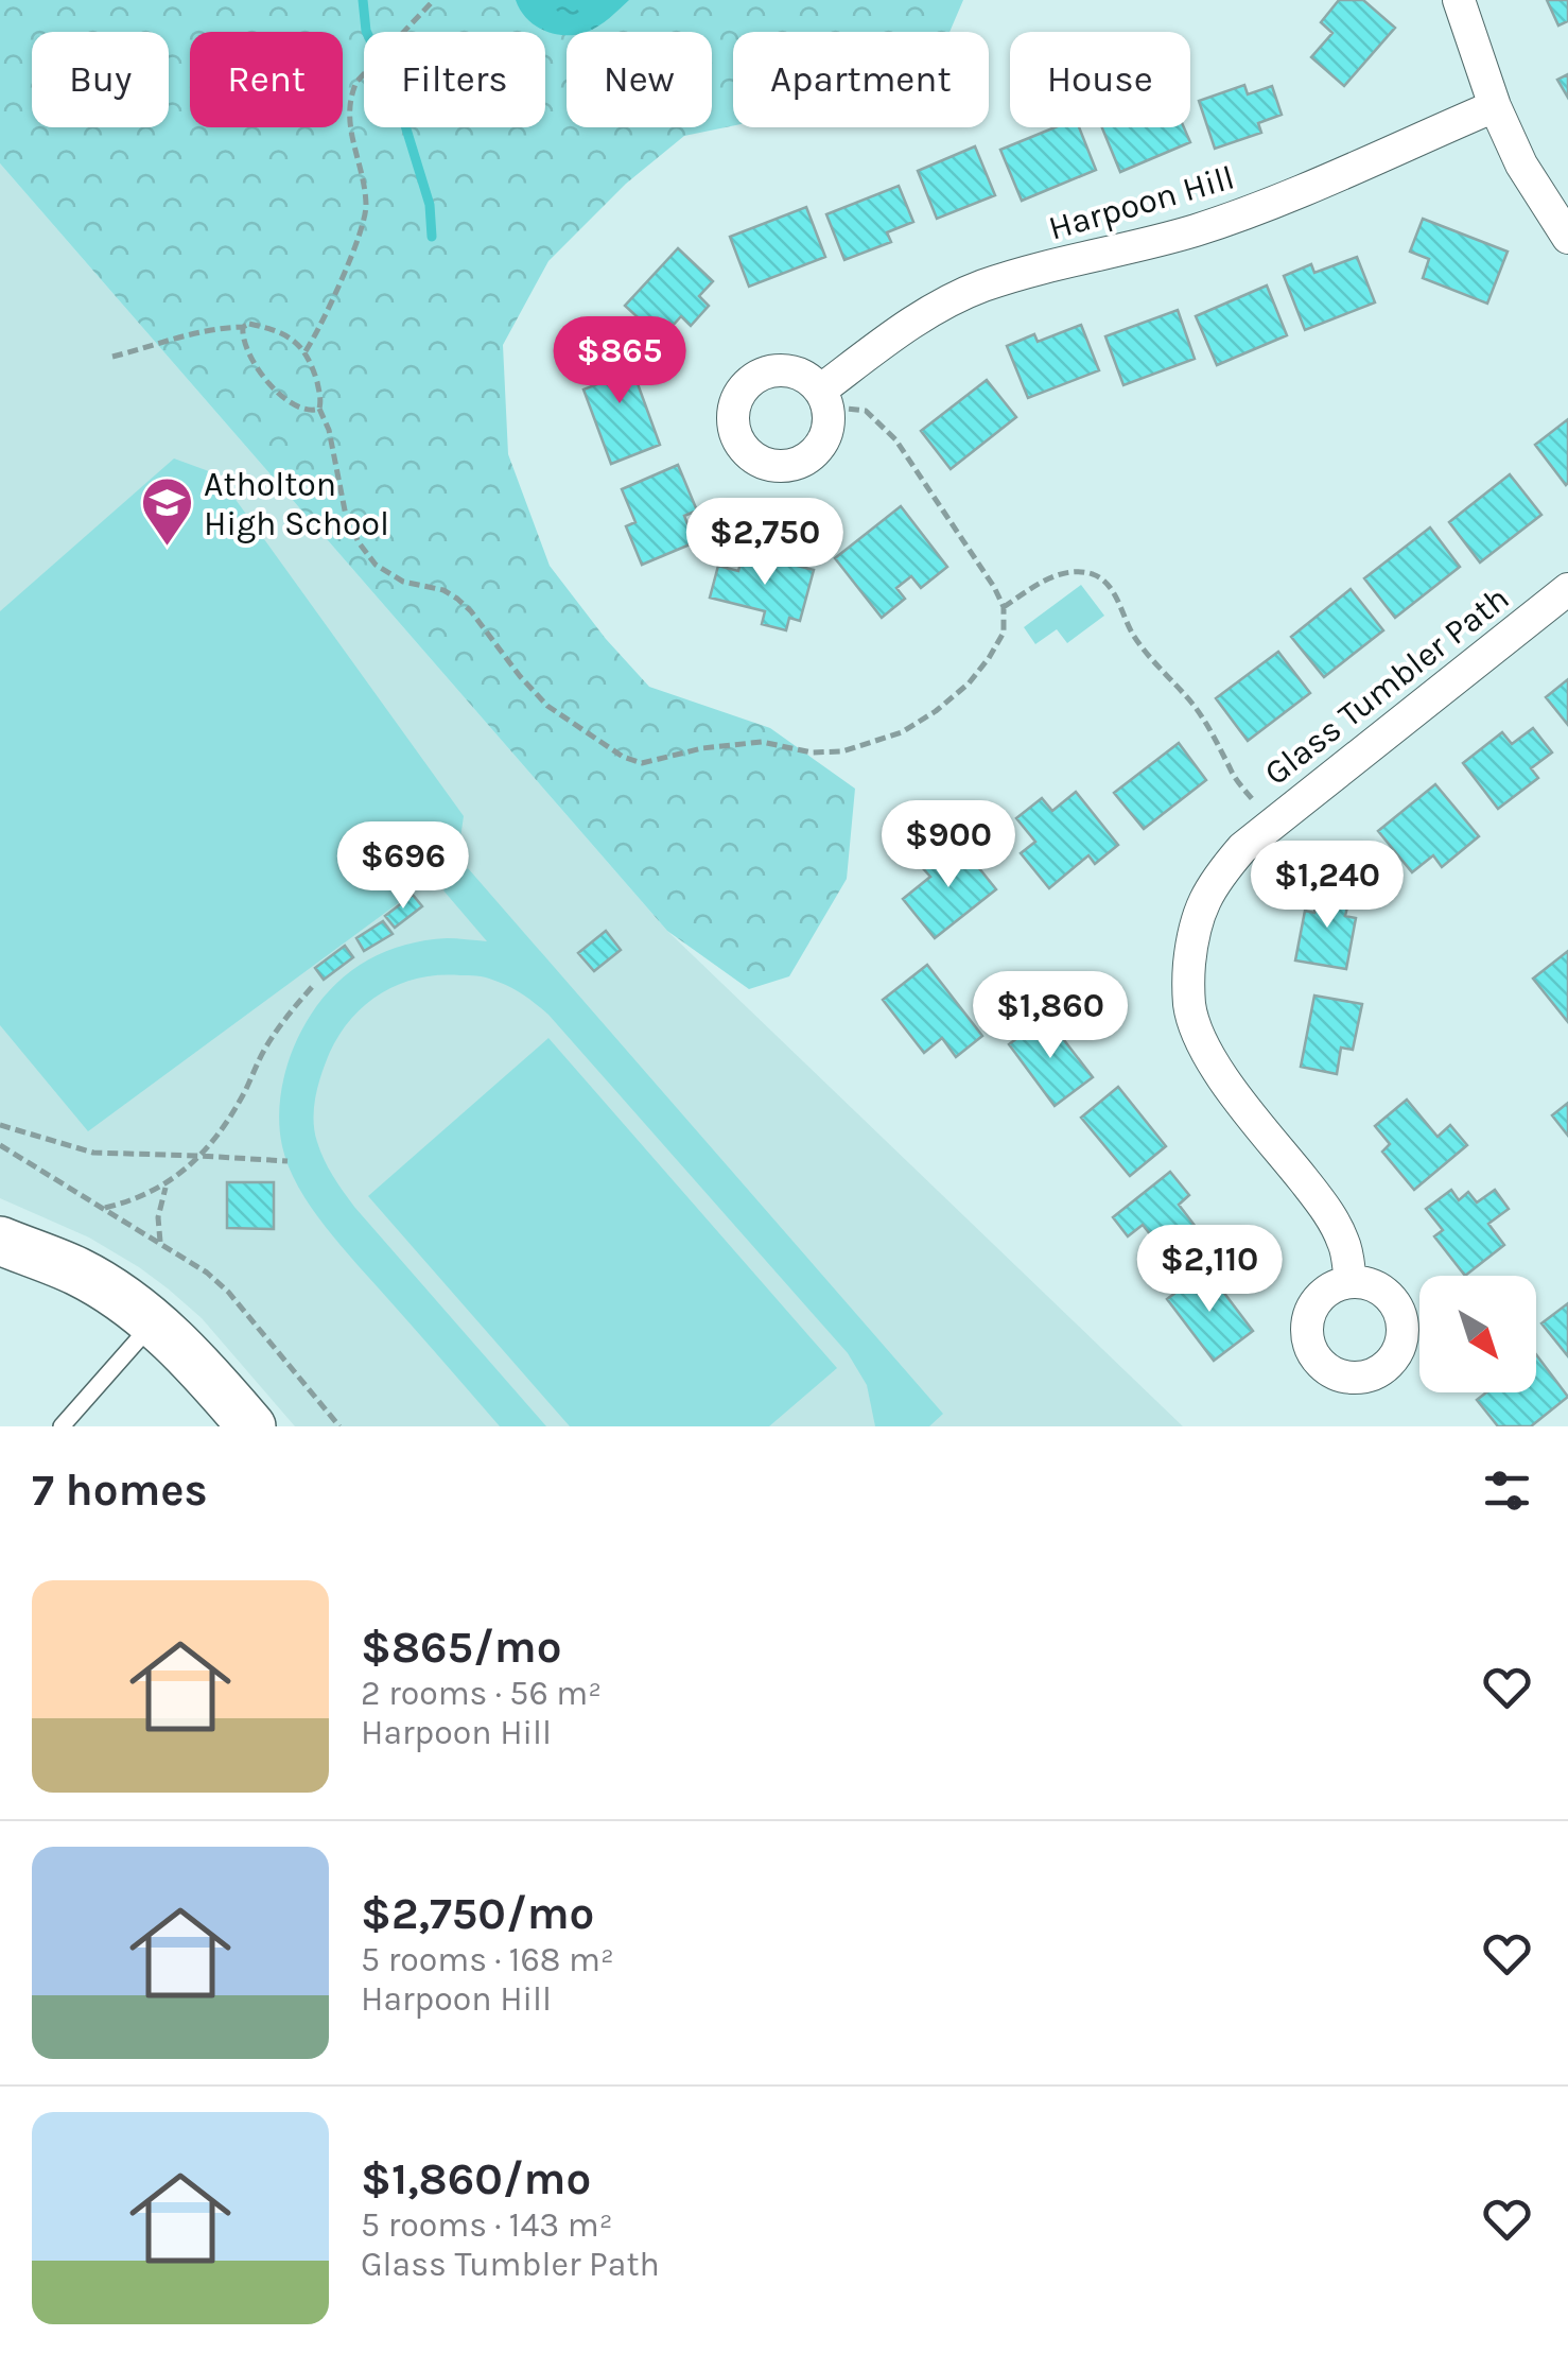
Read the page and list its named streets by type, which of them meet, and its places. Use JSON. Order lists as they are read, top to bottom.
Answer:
{
  "streets": {
    "street": ["Harpoon Hill", "Glass Tumbler Path"]
  },
  "places": {
    "school or university": ["Atholton High School"]
  },
  "north": "bottom right",
  "page": {
    "chip": [
      "Buy",
      "Rent",
      "Filters",
      "New",
      "Apartment",
      "House"
    ],
    "price": [
      "$865",
      "$2,750",
      "$900",
      "$696",
      "$1,240",
      "$1,860",
      "$2,110"
    ],
    "heading": "7 homes",
    "list": [
      {
        "name": "$865/mo",
        "note": "2 rooms · 56 m² · Harpoon Hill"
      },
      {
        "name": "$2,750/mo",
        "note": "5 rooms · 168 m² · Harpoon Hill"
      },
      {
        "name": "$1,860/mo",
        "note": "5 rooms · 143 m² · Glass Tumbler Path"
      }
    ]
  }
}
